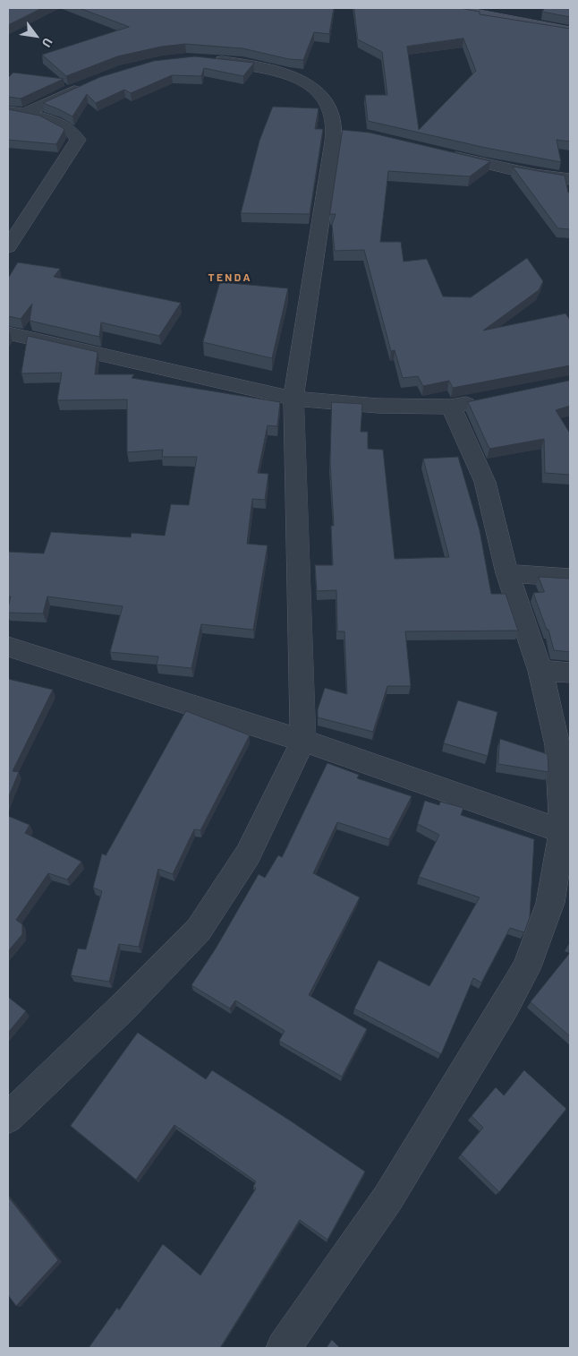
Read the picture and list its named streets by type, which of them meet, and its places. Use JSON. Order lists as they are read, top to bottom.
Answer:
{
  "districts": ["T E N D A"],
  "north": "bottom right"
}
